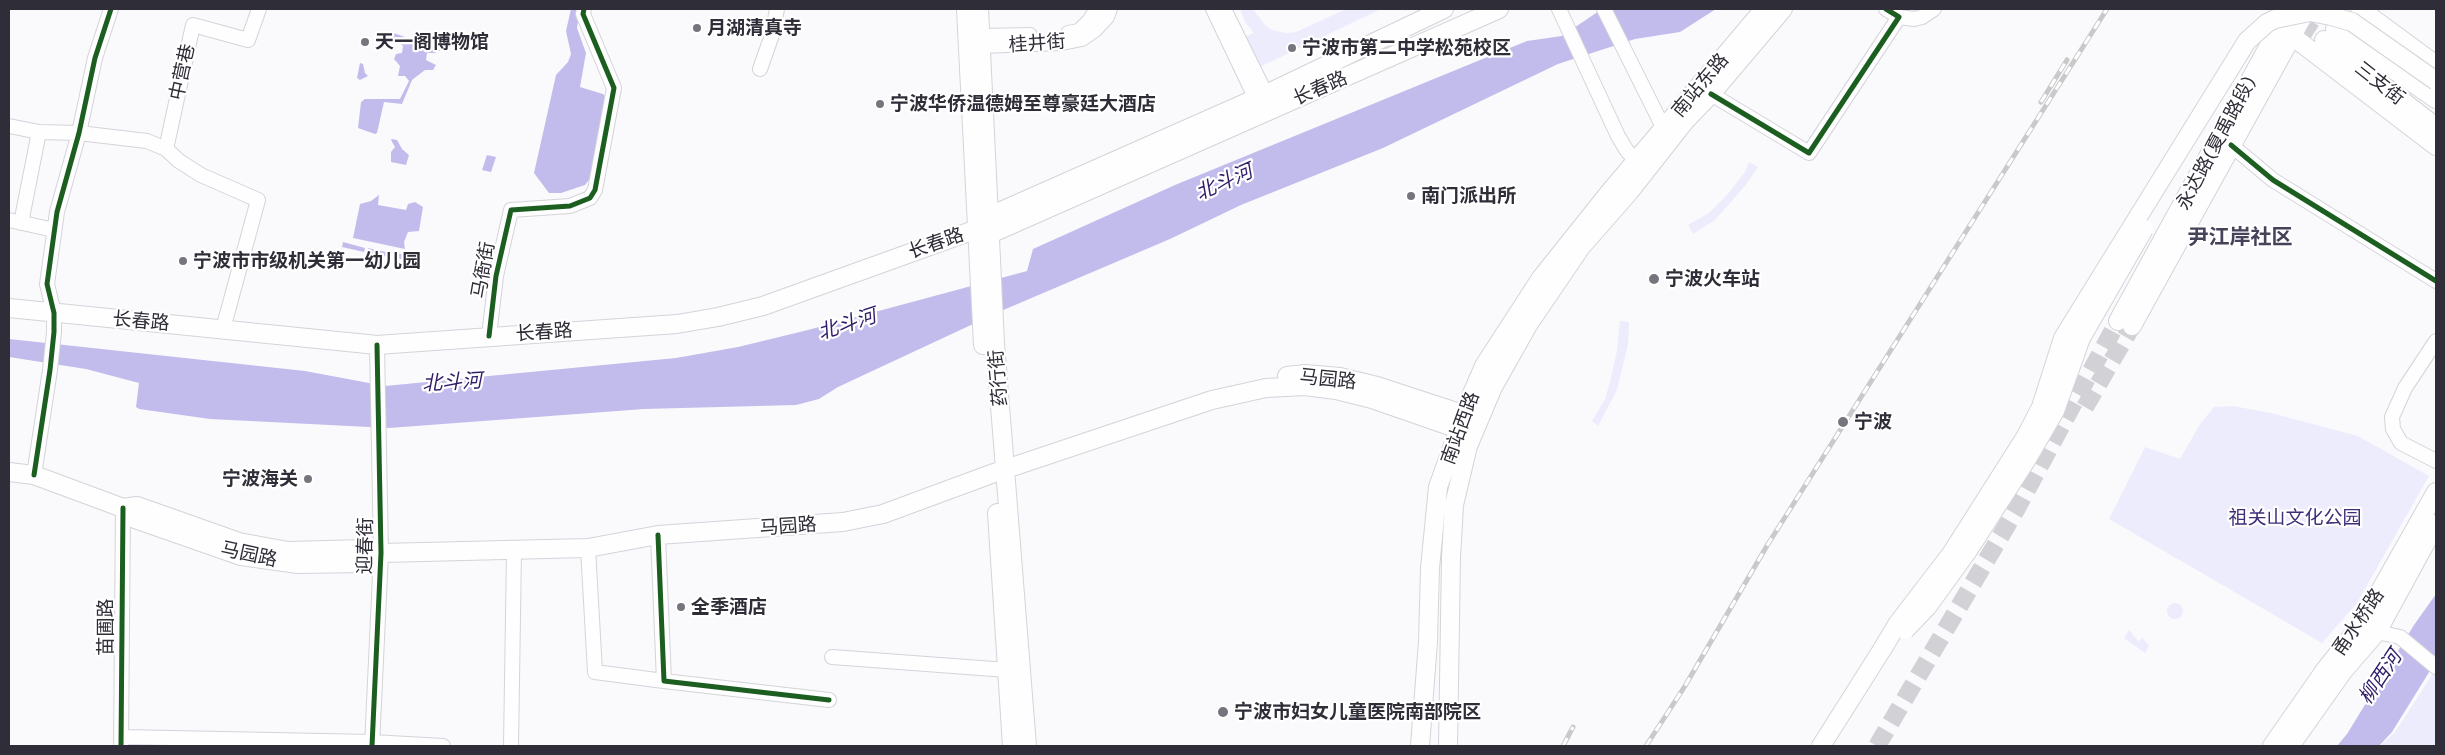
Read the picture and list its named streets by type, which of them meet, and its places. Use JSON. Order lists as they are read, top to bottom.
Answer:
{
  "streets": {
    "main road": [
      "三支街",
      "南站东路",
      "长春路",
      "永达路(夏禹路段)",
      "药行街",
      "马园路",
      "南站西路",
      "甬水桥路"
    ],
    "street": [
      "桂井街",
      "中营巷",
      "马衙街",
      "迎春街",
      "苗圃路"
    ]
  },
  "crossings": [
    ["桂井街", "药行街"],
    ["南站东路", "南站西路"],
    ["长春路", "马衙街"],
    ["长春路", "药行街"],
    ["长春路", "迎春街"],
    ["药行街", "马园路"],
    ["马园路", "南站西路"],
    ["马园路", "迎春街"],
    ["马园路", "苗圃路"]
  ],
  "districts": ["尹江岸社区"],
  "water": ["北斗河", "柳西河"],
  "parks": ["祖关山文化公园"],
  "places": [
    "月湖清真寺",
    "天一阁博物馆",
    "宁波市第二中学松苑校区",
    "宁波华侨温德姆至尊豪廷大酒店",
    "南门派出所",
    "宁波市市级机关第一幼儿园",
    "宁波火车站",
    "宁波",
    "宁波海关",
    "全季酒店",
    "宁波市妇女儿童医院南部院区"
  ]
}
